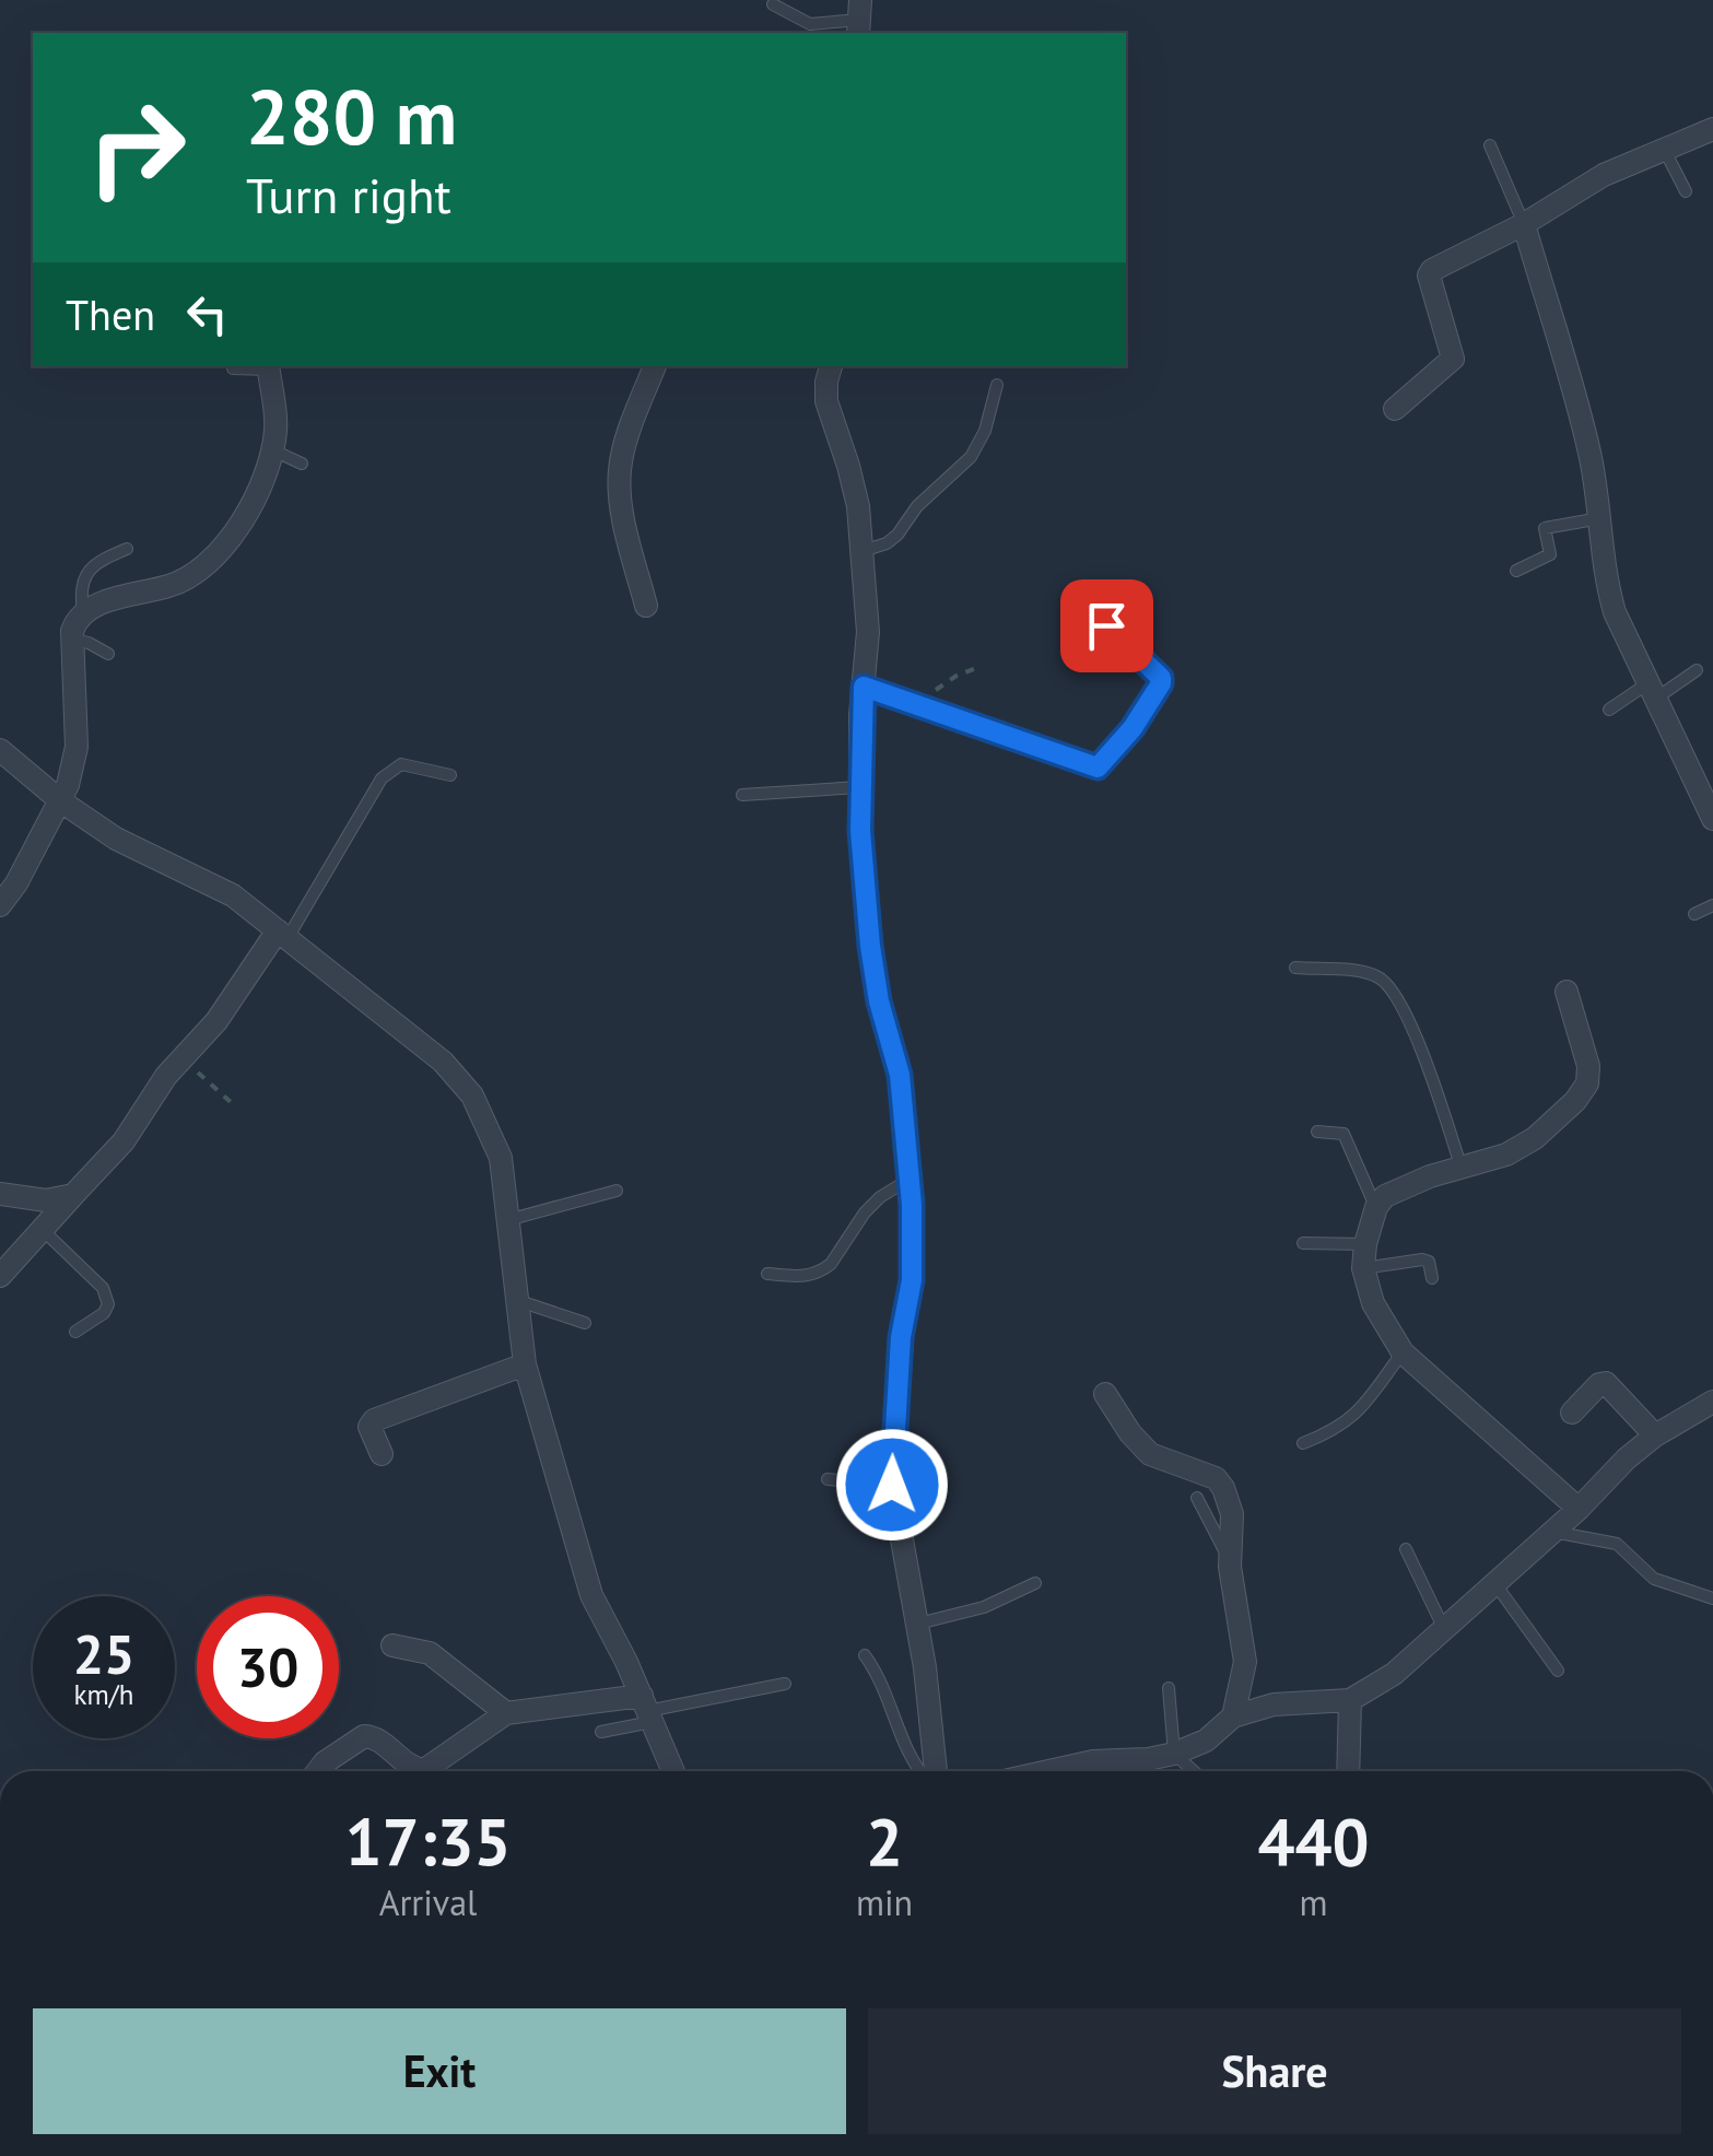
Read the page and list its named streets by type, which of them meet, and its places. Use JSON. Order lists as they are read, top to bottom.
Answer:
{
  "page": {
    "turn": ["280 m", "Turn right"],
    "then": "Then",
    "speed": "25 km/h",
    "limit": "30",
    "eta": [
      "17:35",
      "Arrival",
      "2",
      "min",
      "440",
      "m"
    ],
    "buttons": ["Exit", "Share"]
  }
}
